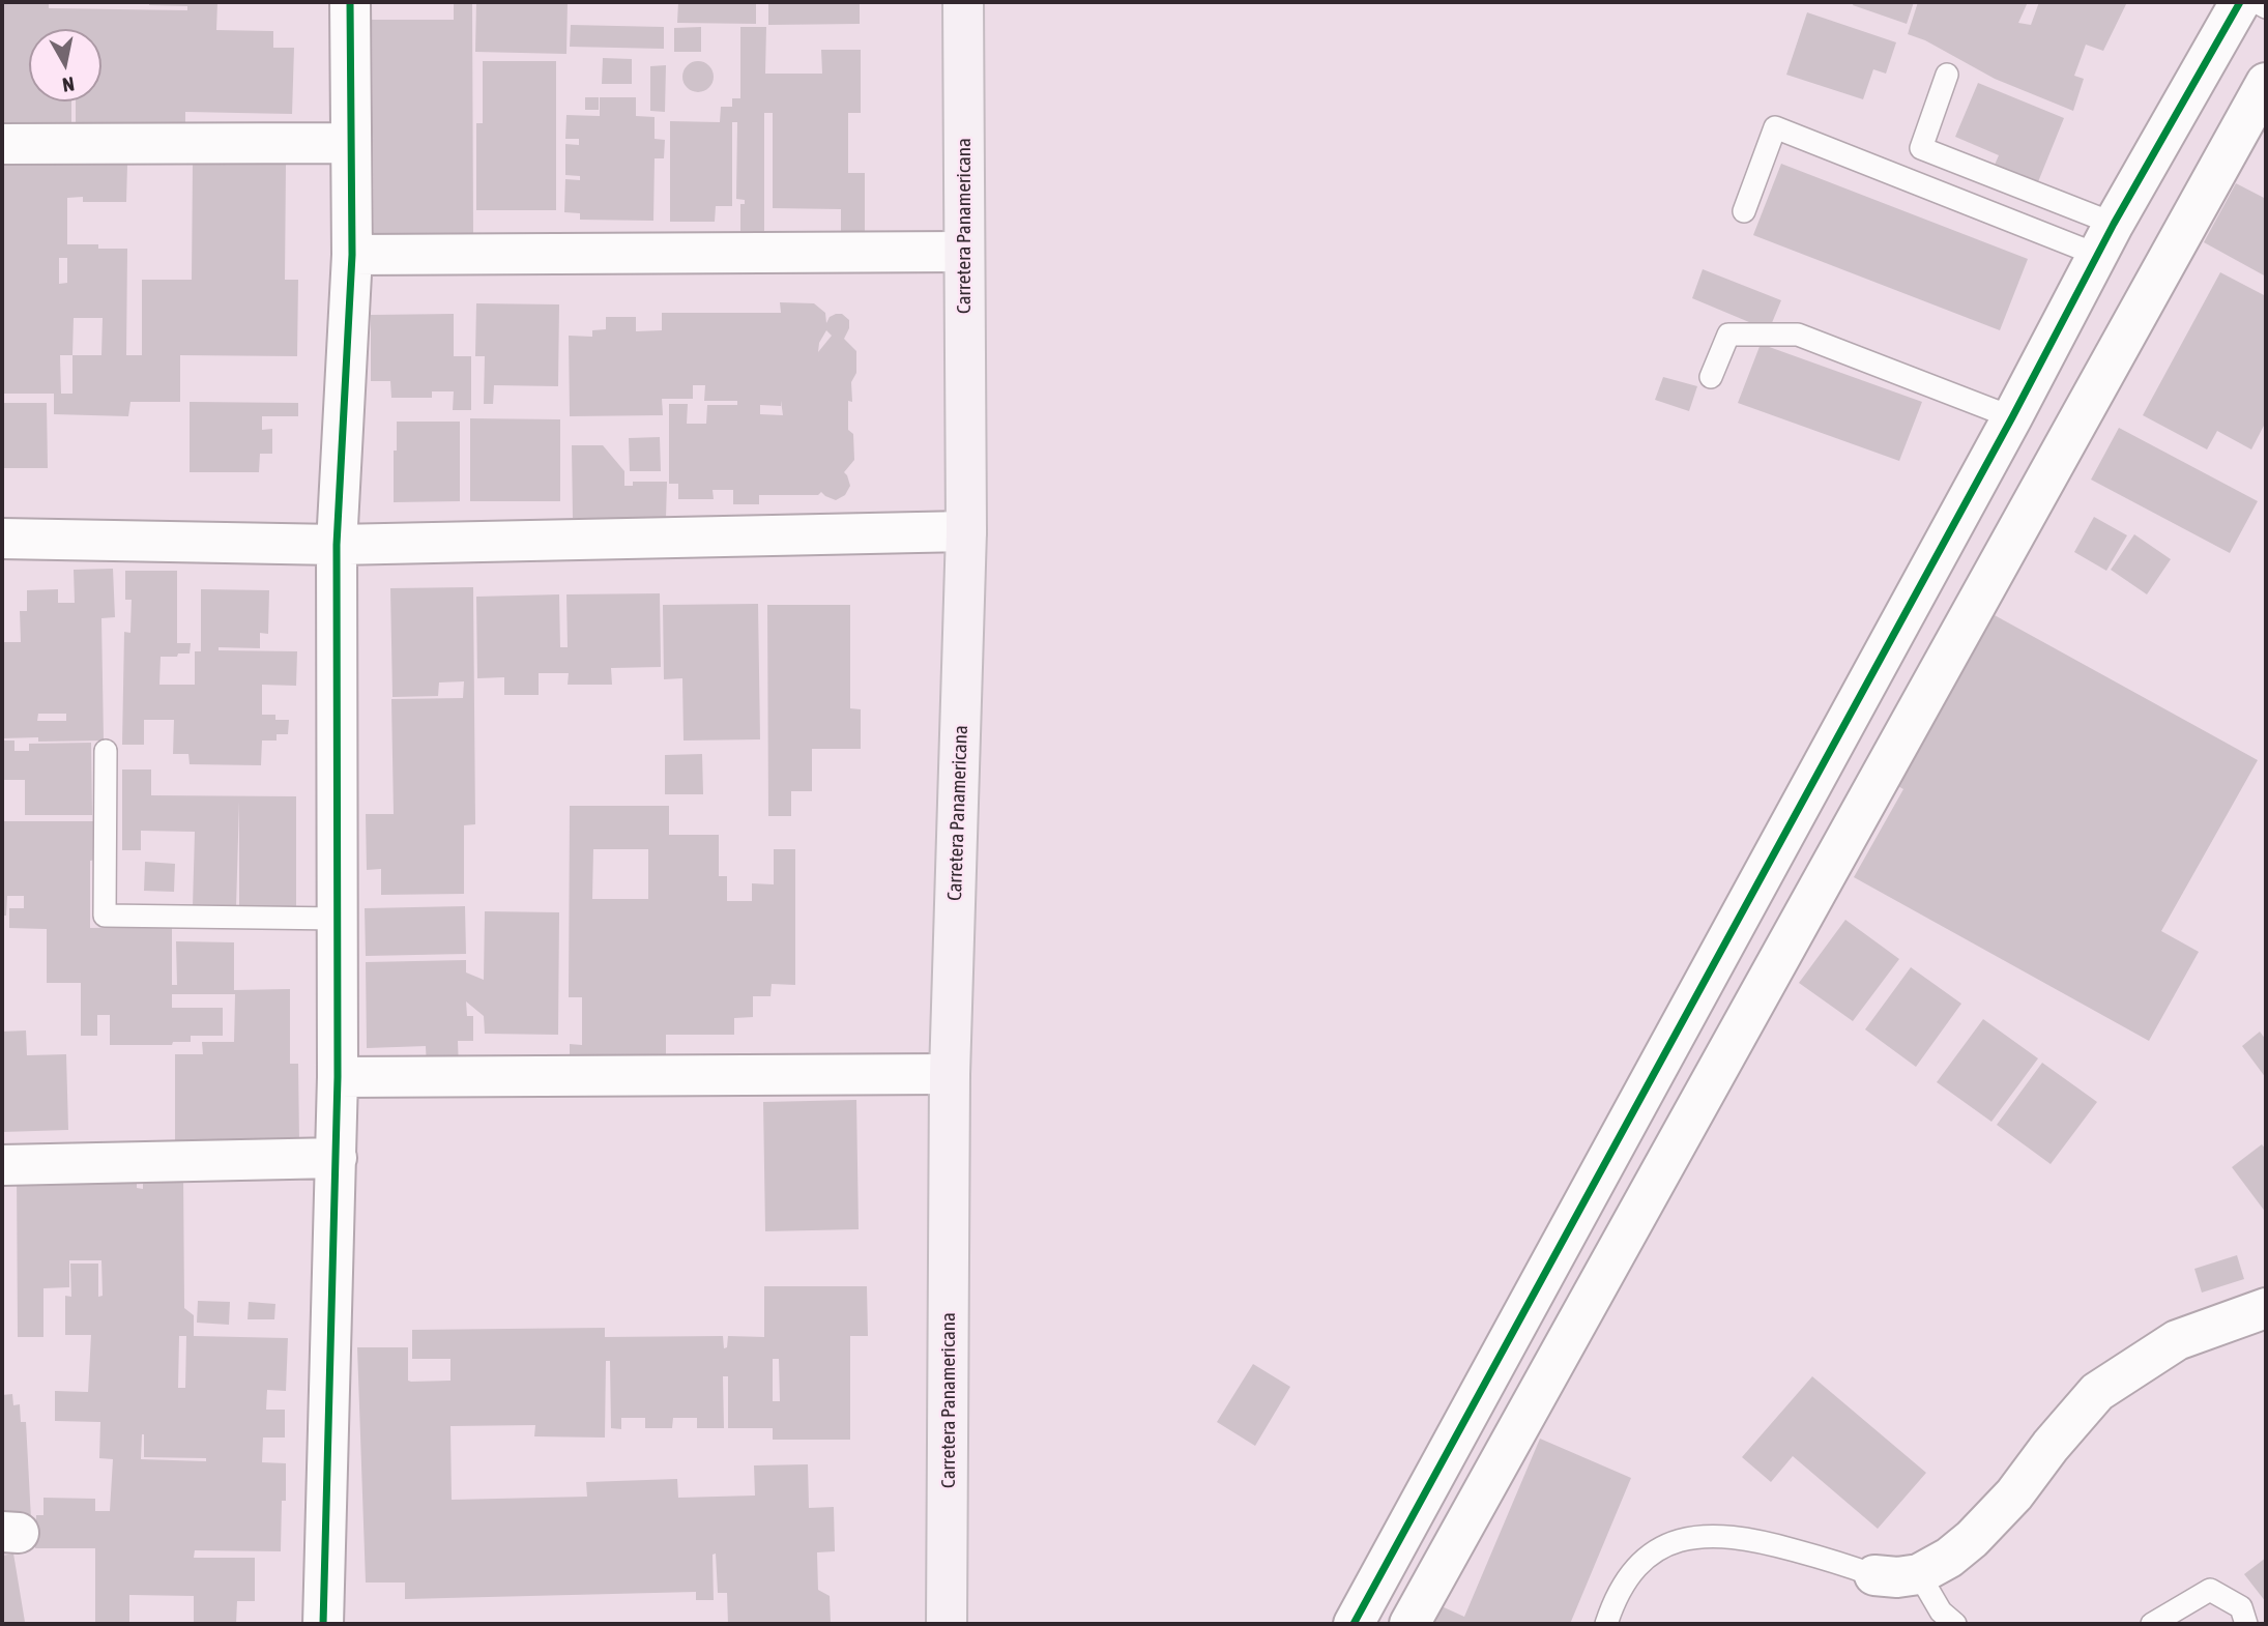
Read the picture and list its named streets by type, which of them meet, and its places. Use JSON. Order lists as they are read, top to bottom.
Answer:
{
  "streets": {
    "main road": ["Carretera Panamericana"]
  },
  "north": "bottom"
}
